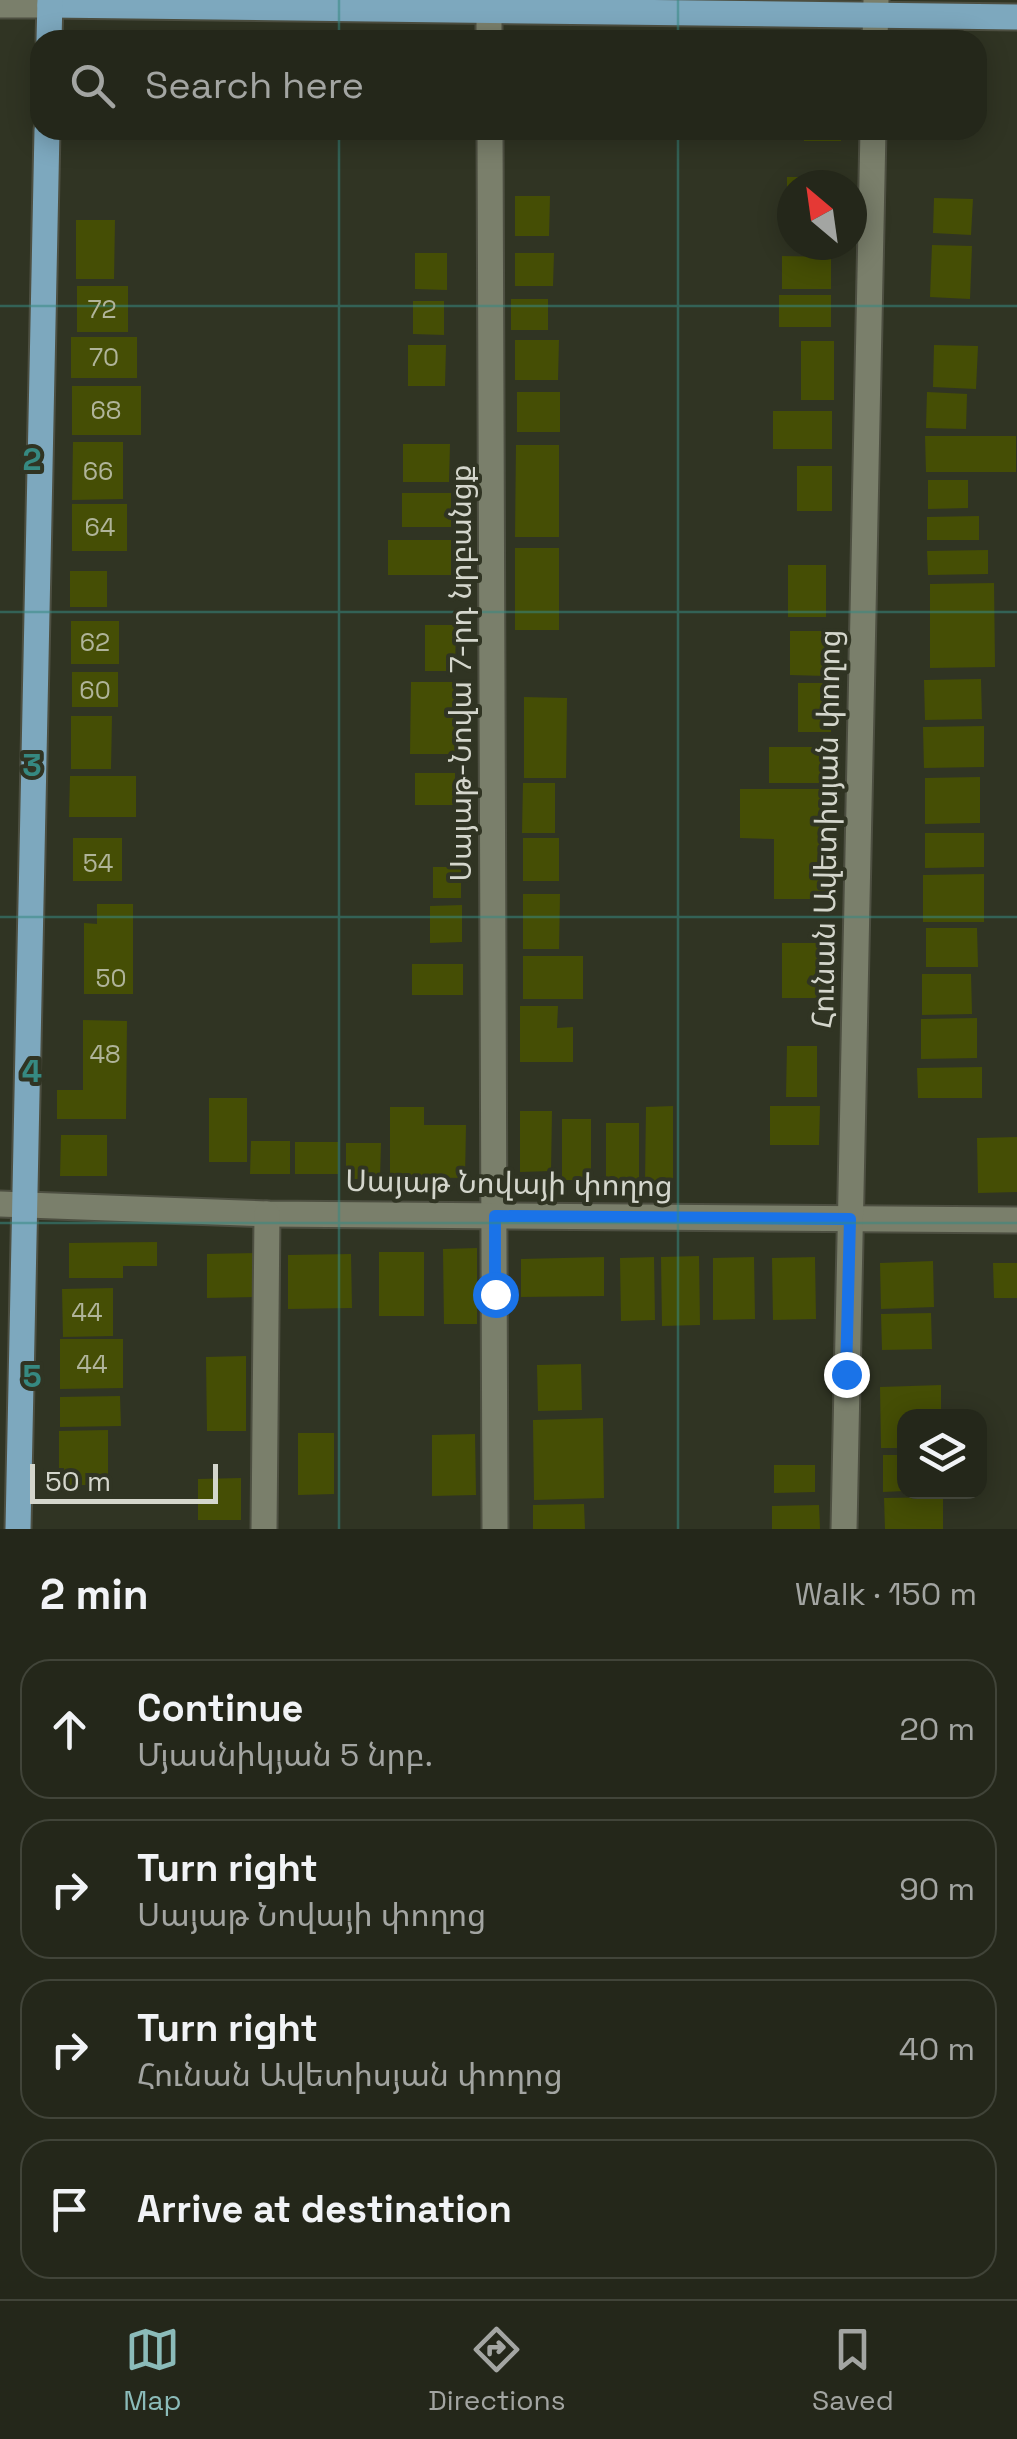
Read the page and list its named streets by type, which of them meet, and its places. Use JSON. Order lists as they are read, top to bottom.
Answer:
{
  "streets": {
    "street": ["Սայաթ-Նովա 7-րդ նրբանցք", "Հունան Ավետիսյան փողոց", "Սայաթ Նովայի փողոց"]
  },
  "crossings": [
    ["Սայաթ-Նովա 7-րդ նրբանցք", "Սայաթ Նովայի փողոց"],
    ["Հունան Ավետիսյան փողոց", "Սայաթ Նովայի փողոց"]
  ],
  "house_numbers": [
    "72",
    "70",
    "68",
    "66",
    "64",
    "62",
    "60",
    "54",
    "50",
    "48",
    "44",
    "44"
  ],
  "scale_bar": "50 m",
  "north": "top left",
  "page": {
    "search": "Search here",
    "scale": "50 m",
    "heading": ["2 min", "Walk · 150 m"],
    "list": [
      ["Continue", "Մյասնիկյան 5 նրբ.", "20 m"],
      ["Turn right", "Սայաթ Նովայի փողոց", "90 m"],
      ["Turn right", "Հունան Ավետիսյան փողոց", "40 m"],
      "Arrive at destination"
    ],
    "nav": ["Map", "Directions", "Saved"]
  },
  "grid": {
    "rows": [
      "2",
      "3",
      "4",
      "5"
    ]
  }
}
